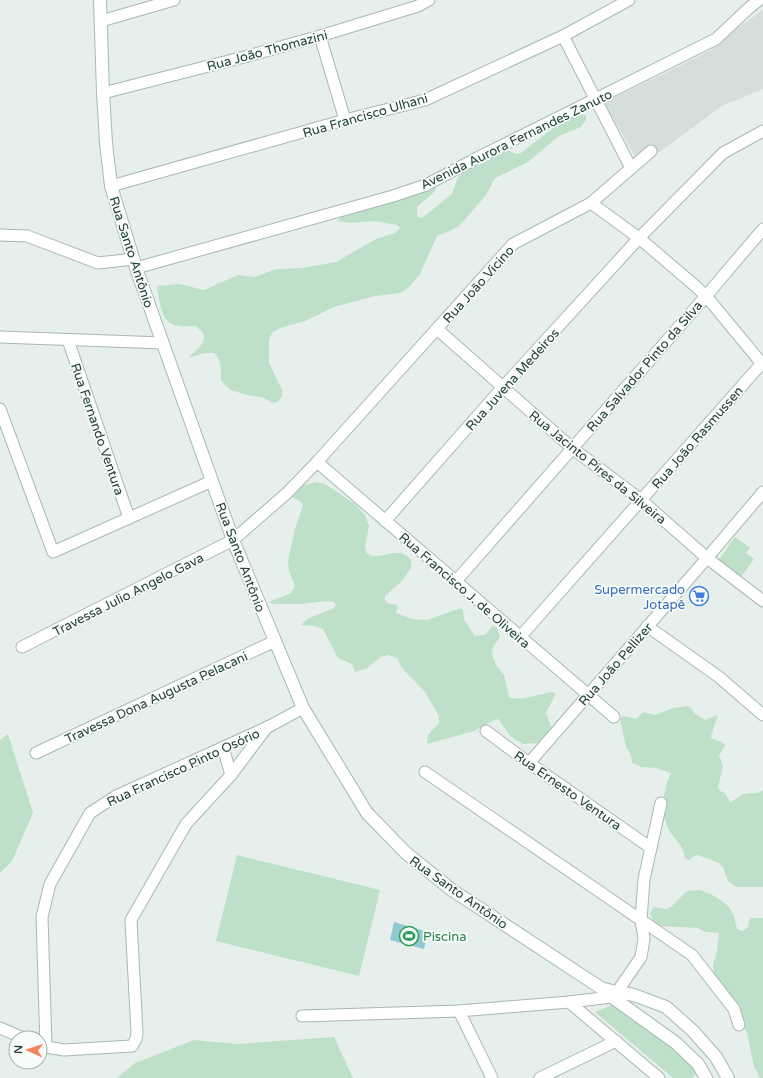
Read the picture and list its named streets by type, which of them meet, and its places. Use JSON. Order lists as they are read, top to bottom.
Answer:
{
  "streets": {
    "main road": ["Rua Santo Antônio"],
    "street": [
      "Rua João Thomazini",
      "Rua Francisco Ulhani",
      "Avenida Aurora Fernandes Zanuto",
      "Rua João Vicino",
      "Rua Salvador Pinto da Silva",
      "Rua Juvena Medeiros",
      "Rua Fernando Ventura",
      "Rua João Rasmussen",
      "Rua Jacinto Pires da Silveira",
      "Rua Francisco J. de Oliveira",
      "Travessa Julio Angelo Gava",
      "Rua João Pellizer",
      "Travessa Dona Augusta Pelacani",
      "Rua Francisco Pinto Osório",
      "Rua Ernesto Ventura"
    ]
  },
  "crossings": [
    ["Rua João Thomazini", "Rua Santo Antônio"],
    ["Rua Francisco Ulhani", "Rua Santo Antônio"],
    ["Avenida Aurora Fernandes Zanuto", "Rua Santo Antônio"],
    ["Rua Santo Antônio", "Rua João Vicino"],
    ["Rua Santo Antônio", "Travessa Julio Angelo Gava"],
    ["Rua Santo Antônio", "Travessa Dona Augusta Pelacani"],
    ["Rua Santo Antônio", "Rua Francisco Pinto Osório"],
    ["Rua João Vicino", "Rua Jacinto Pires da Silveira"],
    ["Rua João Vicino", "Rua Francisco J. de Oliveira"],
    ["Rua João Vicino", "Travessa Julio Angelo Gava"],
    ["Rua Salvador Pinto da Silva", "Rua Jacinto Pires da Silveira"],
    ["Rua Salvador Pinto da Silva", "Rua Francisco J. de Oliveira"],
    ["Rua Juvena Medeiros", "Rua Jacinto Pires da Silveira"],
    ["Rua Juvena Medeiros", "Rua Francisco J. de Oliveira"],
    ["Rua João Rasmussen", "Rua Jacinto Pires da Silveira"],
    ["Rua João Rasmussen", "Rua Francisco J. de Oliveira"],
    ["Rua Jacinto Pires da Silveira", "Rua João Pellizer"],
    ["Rua Francisco J. de Oliveira", "Rua João Pellizer"],
    ["Rua João Pellizer", "Rua Ernesto Ventura"]
  ],
  "places": {
    "supermarket": ["Supermercado Jotapê"],
    "sports": ["Piscina"]
  },
  "north": "left"
}
